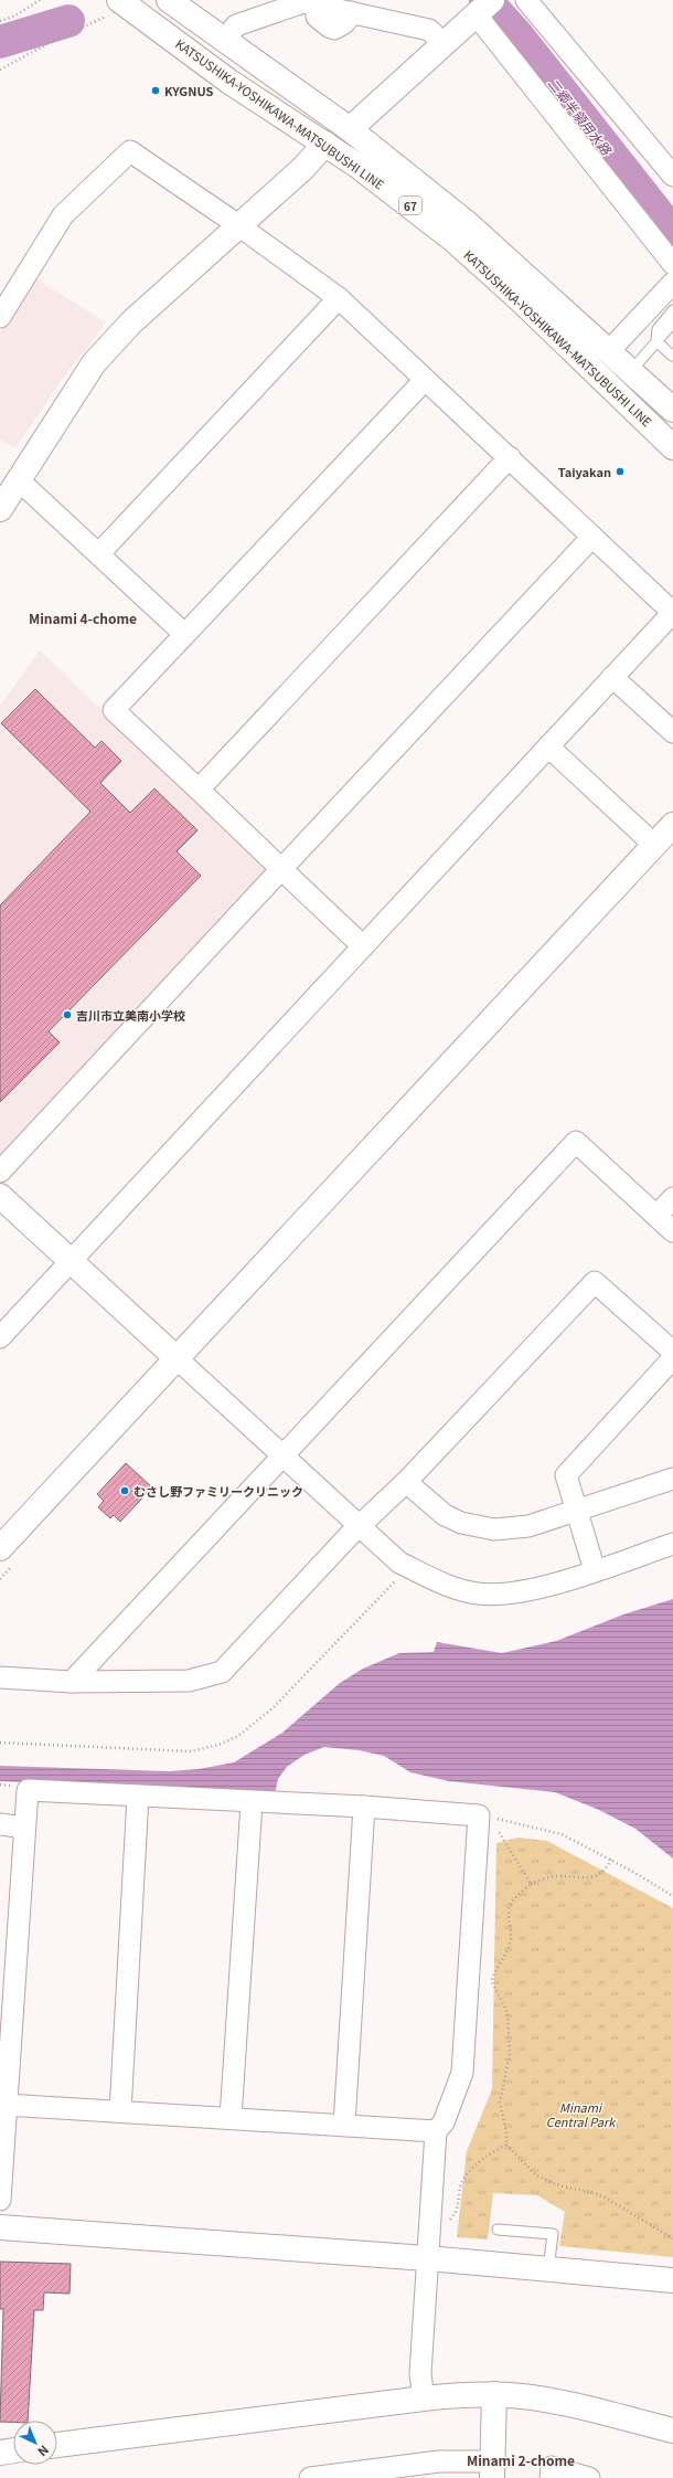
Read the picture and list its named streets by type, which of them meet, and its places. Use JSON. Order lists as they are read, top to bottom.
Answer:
{
  "streets": {
    "street": ["KATSUSHIKA-YOSHIKAWA-MATSUBUSHI LINE", "67"]
  },
  "districts": ["Minami 4-chome", "Minami 2-chome"],
  "water": ["二郷半領用水路"],
  "parks": ["Minami Central Park"],
  "places": [
    "KYGNUS",
    "Taiyakan",
    "吉川市立美南小学校",
    "むさし野ファミリークリニック"
  ],
  "north": "bottom right"
}
